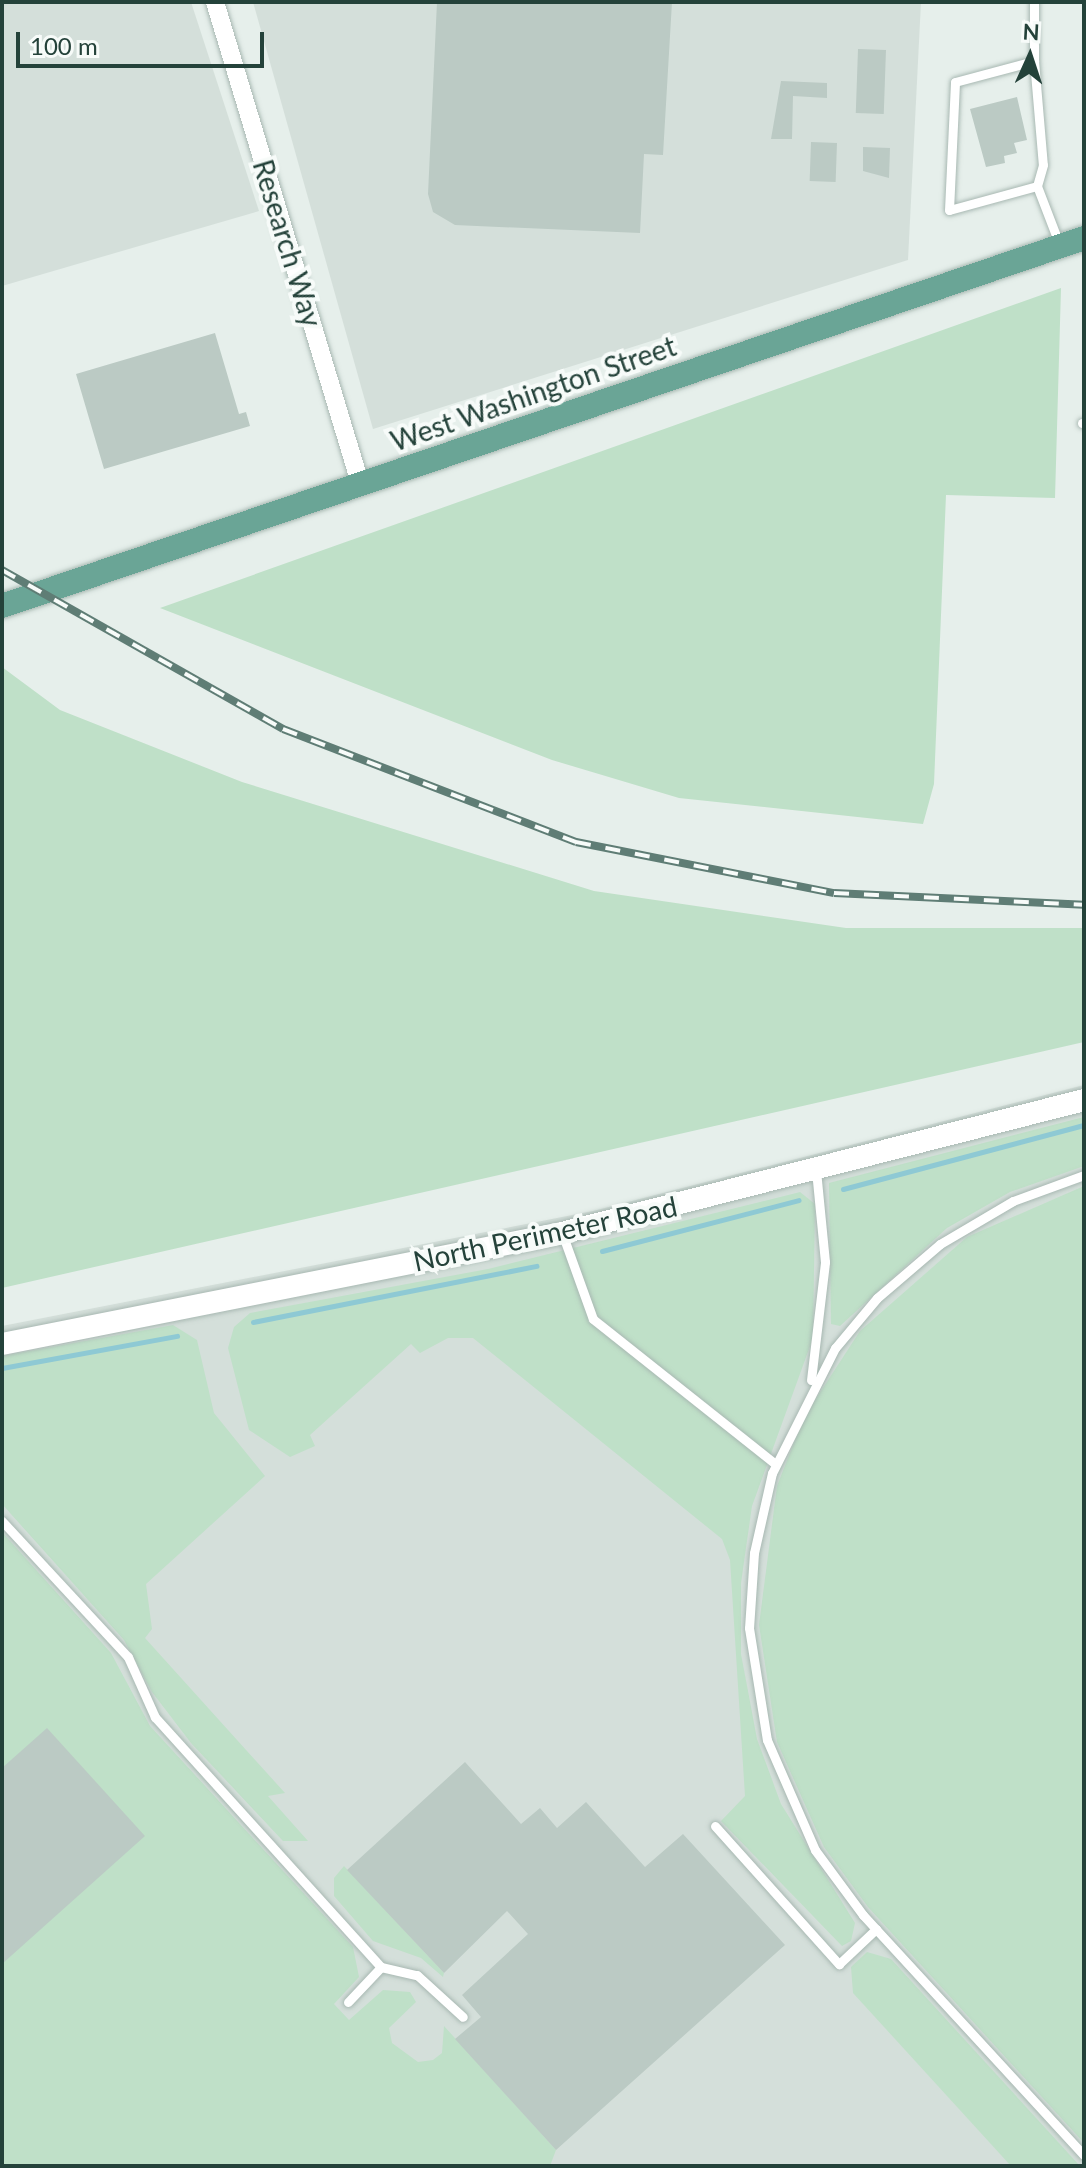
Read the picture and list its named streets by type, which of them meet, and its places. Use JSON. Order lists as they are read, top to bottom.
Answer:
{
  "streets": {
    "main road": ["West Washington Street"],
    "street": ["Research Way", "North Perimeter Road"]
  },
  "crossings": [
    ["Research Way", "West Washington Street"]
  ],
  "scale_bar": "100 m",
  "north": "top"
}
